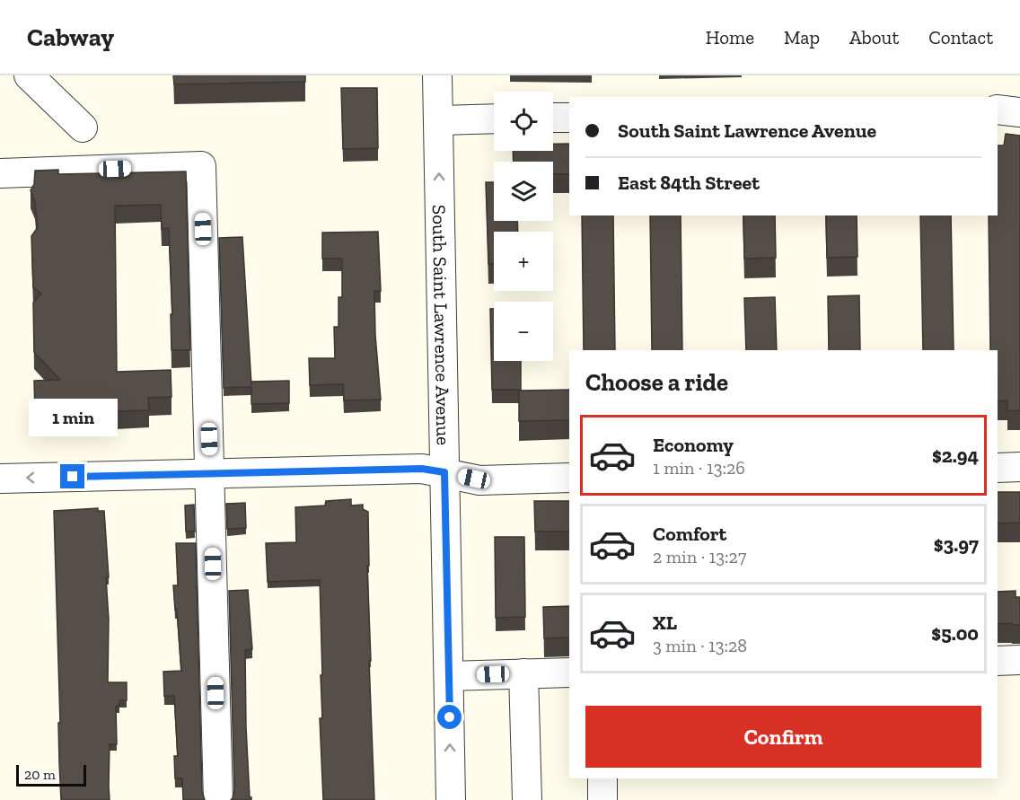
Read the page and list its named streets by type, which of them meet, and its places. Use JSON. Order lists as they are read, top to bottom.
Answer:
{
  "streets": {
    "street": ["South Saint Lawrence Avenue"]
  },
  "scale_bar": "20 m",
  "page": {
    "header": "Cabway",
    "nav": [
      "Home",
      "Map",
      "About",
      "Contact"
    ],
    "map_buttons": ["+", "−"],
    "banner": ["South Saint Lawrence Avenue", "East 84th Street"],
    "heading": "Choose a ride",
    "bubble": "1 min",
    "list": [
      {
        "name": "Economy",
        "note": "1 min · 13:26",
        "value": "$2.94"
      },
      {
        "name": "Comfort",
        "note": "2 min · 13:27",
        "value": "$3.97"
      },
      {
        "name": "XL",
        "note": "3 min · 13:28",
        "value": "$5.00"
      }
    ],
    "buttons": "Confirm",
    "scale": "20 m"
  }
}
